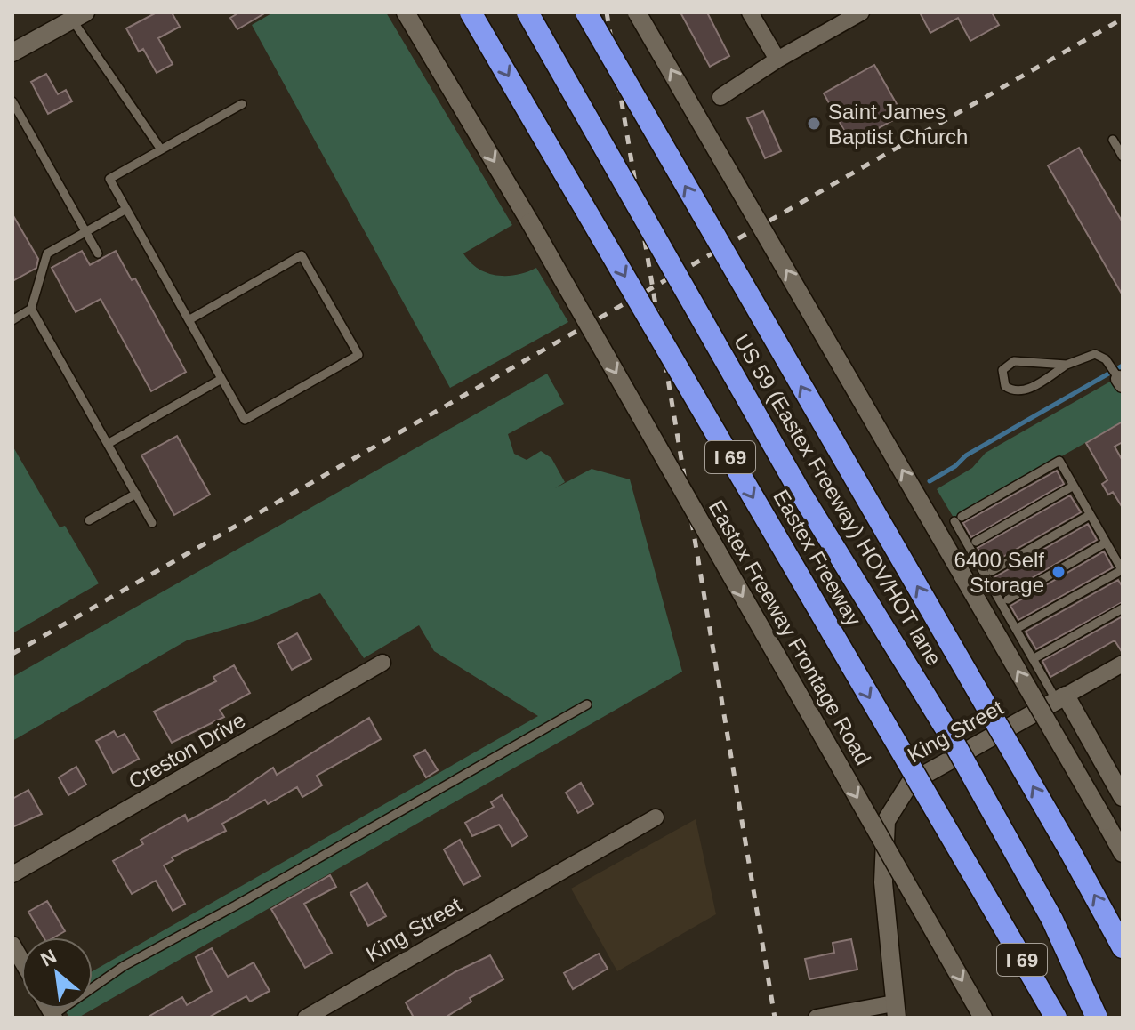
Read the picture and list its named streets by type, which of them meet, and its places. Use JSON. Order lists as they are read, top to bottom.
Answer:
{
  "streets": {
    "highway": ["I 69", "US 59 (Eastex Freeway) HOV/HOT lane", "Eastex Freeway"],
    "main road": ["Eastex Freeway Frontage Road", "King Street"],
    "street": ["Creston Drive"]
  },
  "one_way": ["Eastex Freeway Frontage Road"],
  "places": ["Saint James Baptist Church", "6400 Self Storage"],
  "north": "top left"
}
